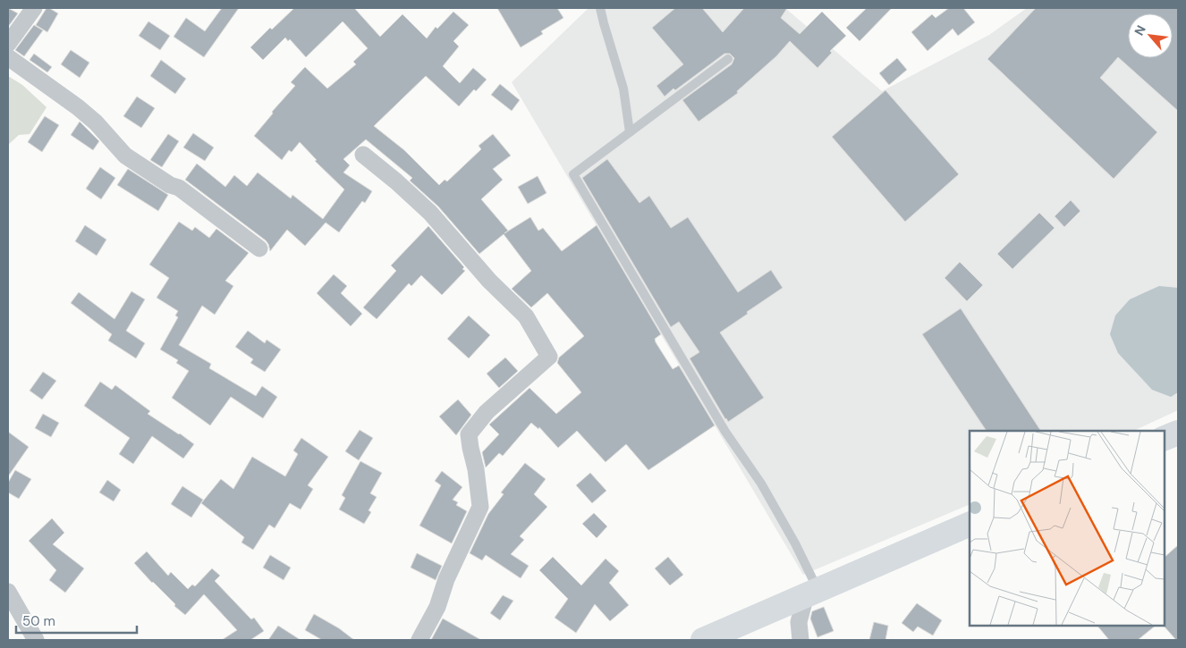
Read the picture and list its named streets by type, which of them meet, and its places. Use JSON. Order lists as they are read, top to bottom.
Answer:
{
  "scale_bar": "50 m",
  "north": "top left"
}
